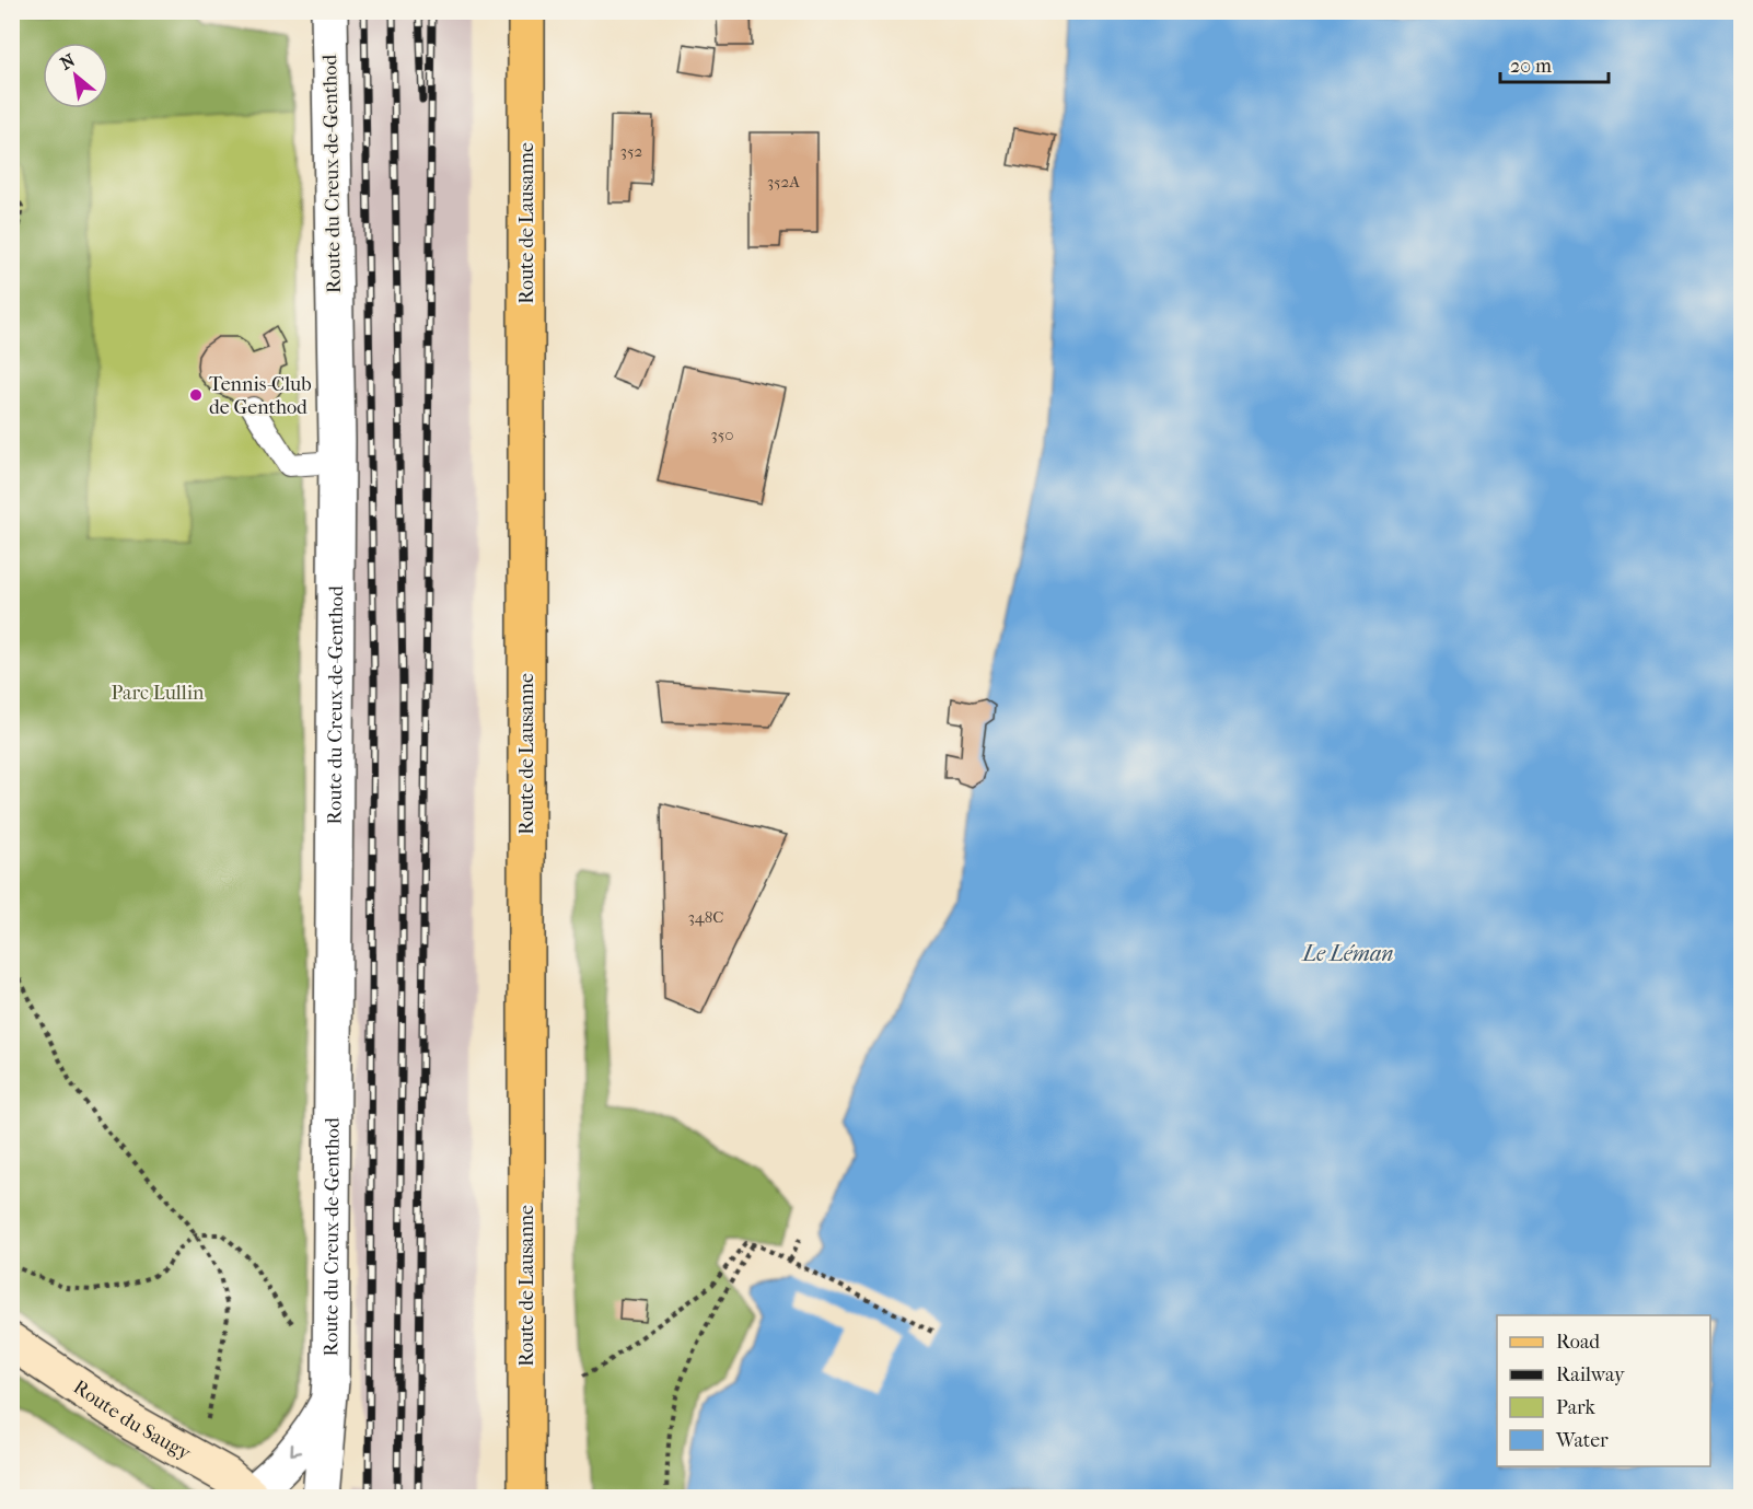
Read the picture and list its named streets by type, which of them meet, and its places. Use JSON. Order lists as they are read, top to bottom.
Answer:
{
  "streets": {
    "main road": ["Route de Lausanne"],
    "street": ["Route du Creux-de-Genthod", "Route du Saugy"]
  },
  "water": ["Le Léman"],
  "parks": ["Parc Lullin"],
  "places": ["Tennis-Club de Genthod"],
  "house_numbers": [
    "352",
    "352A",
    "350",
    "348C"
  ],
  "legend": [
    "Road",
    "Railway",
    "Park",
    "Water"
  ],
  "scale_bar": "20 m",
  "north": "top left"
}
